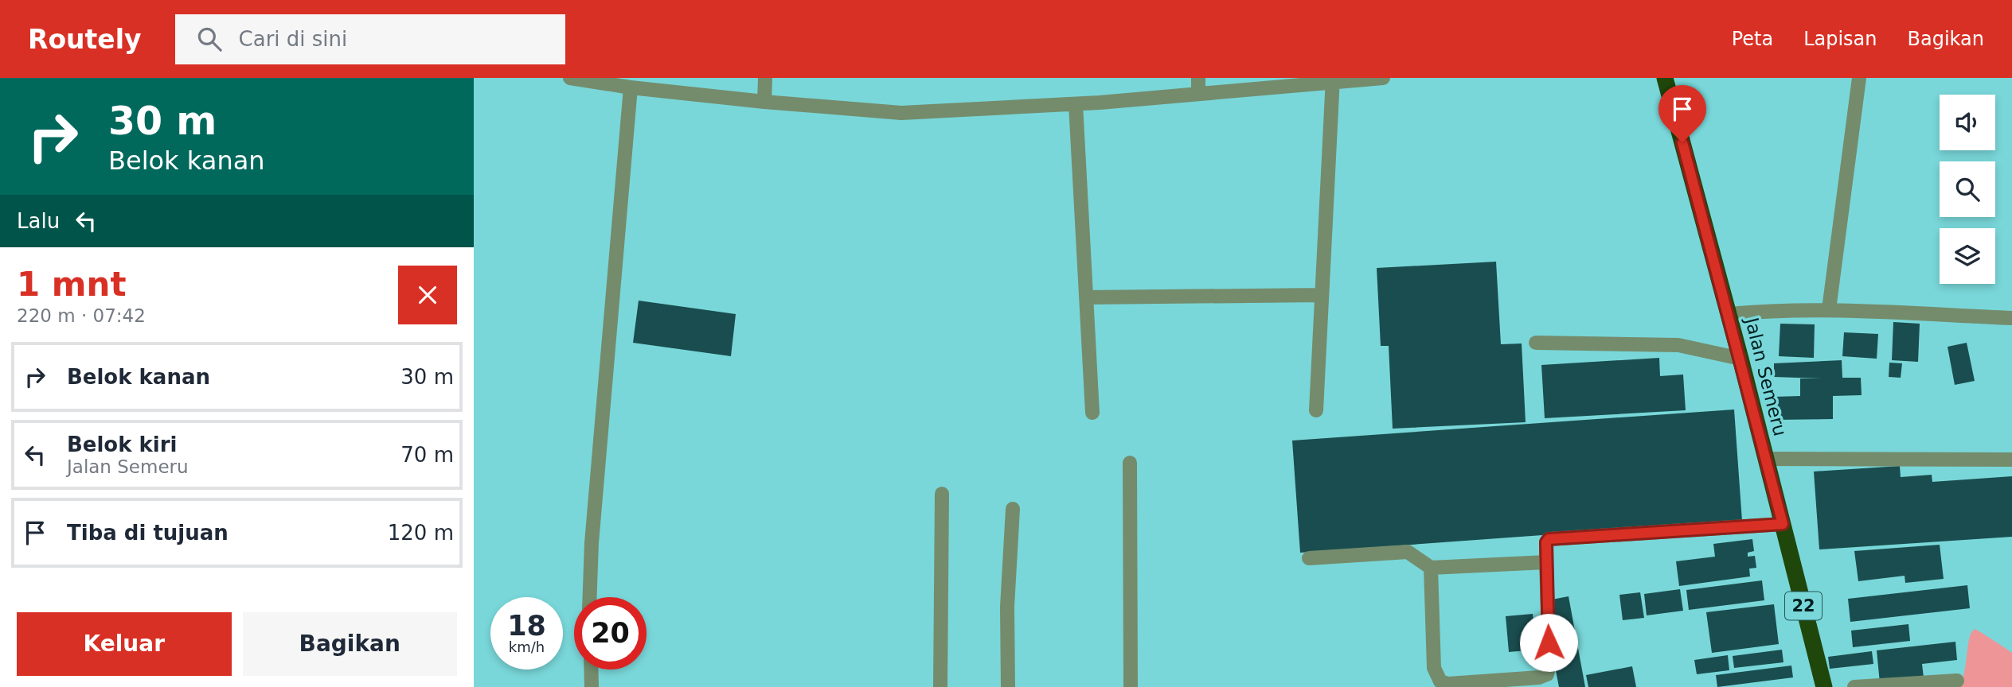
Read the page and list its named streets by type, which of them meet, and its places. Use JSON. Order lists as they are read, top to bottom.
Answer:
{
  "streets": {
    "highway": ["Jalan Semeru", "22"]
  },
  "page": {
    "header": "Routely",
    "search": "Cari di sini",
    "nav": ["Peta", "Lapisan", "Bagikan"],
    "turn": ["30 m", "Belok kanan"],
    "then": "Lalu",
    "heading": ["1 mnt", "220 m · 07:42"],
    "list": [
      {
        "name": "Belok kanan",
        "value": "30 m"
      },
      {
        "name": "Belok kiri",
        "note": "Jalan Semeru",
        "value": "70 m"
      },
      {
        "name": "Tiba di tujuan",
        "value": "120 m"
      }
    ],
    "speed": "18 km/h",
    "limit": "20",
    "buttons": ["Keluar", "Bagikan"]
  }
}
